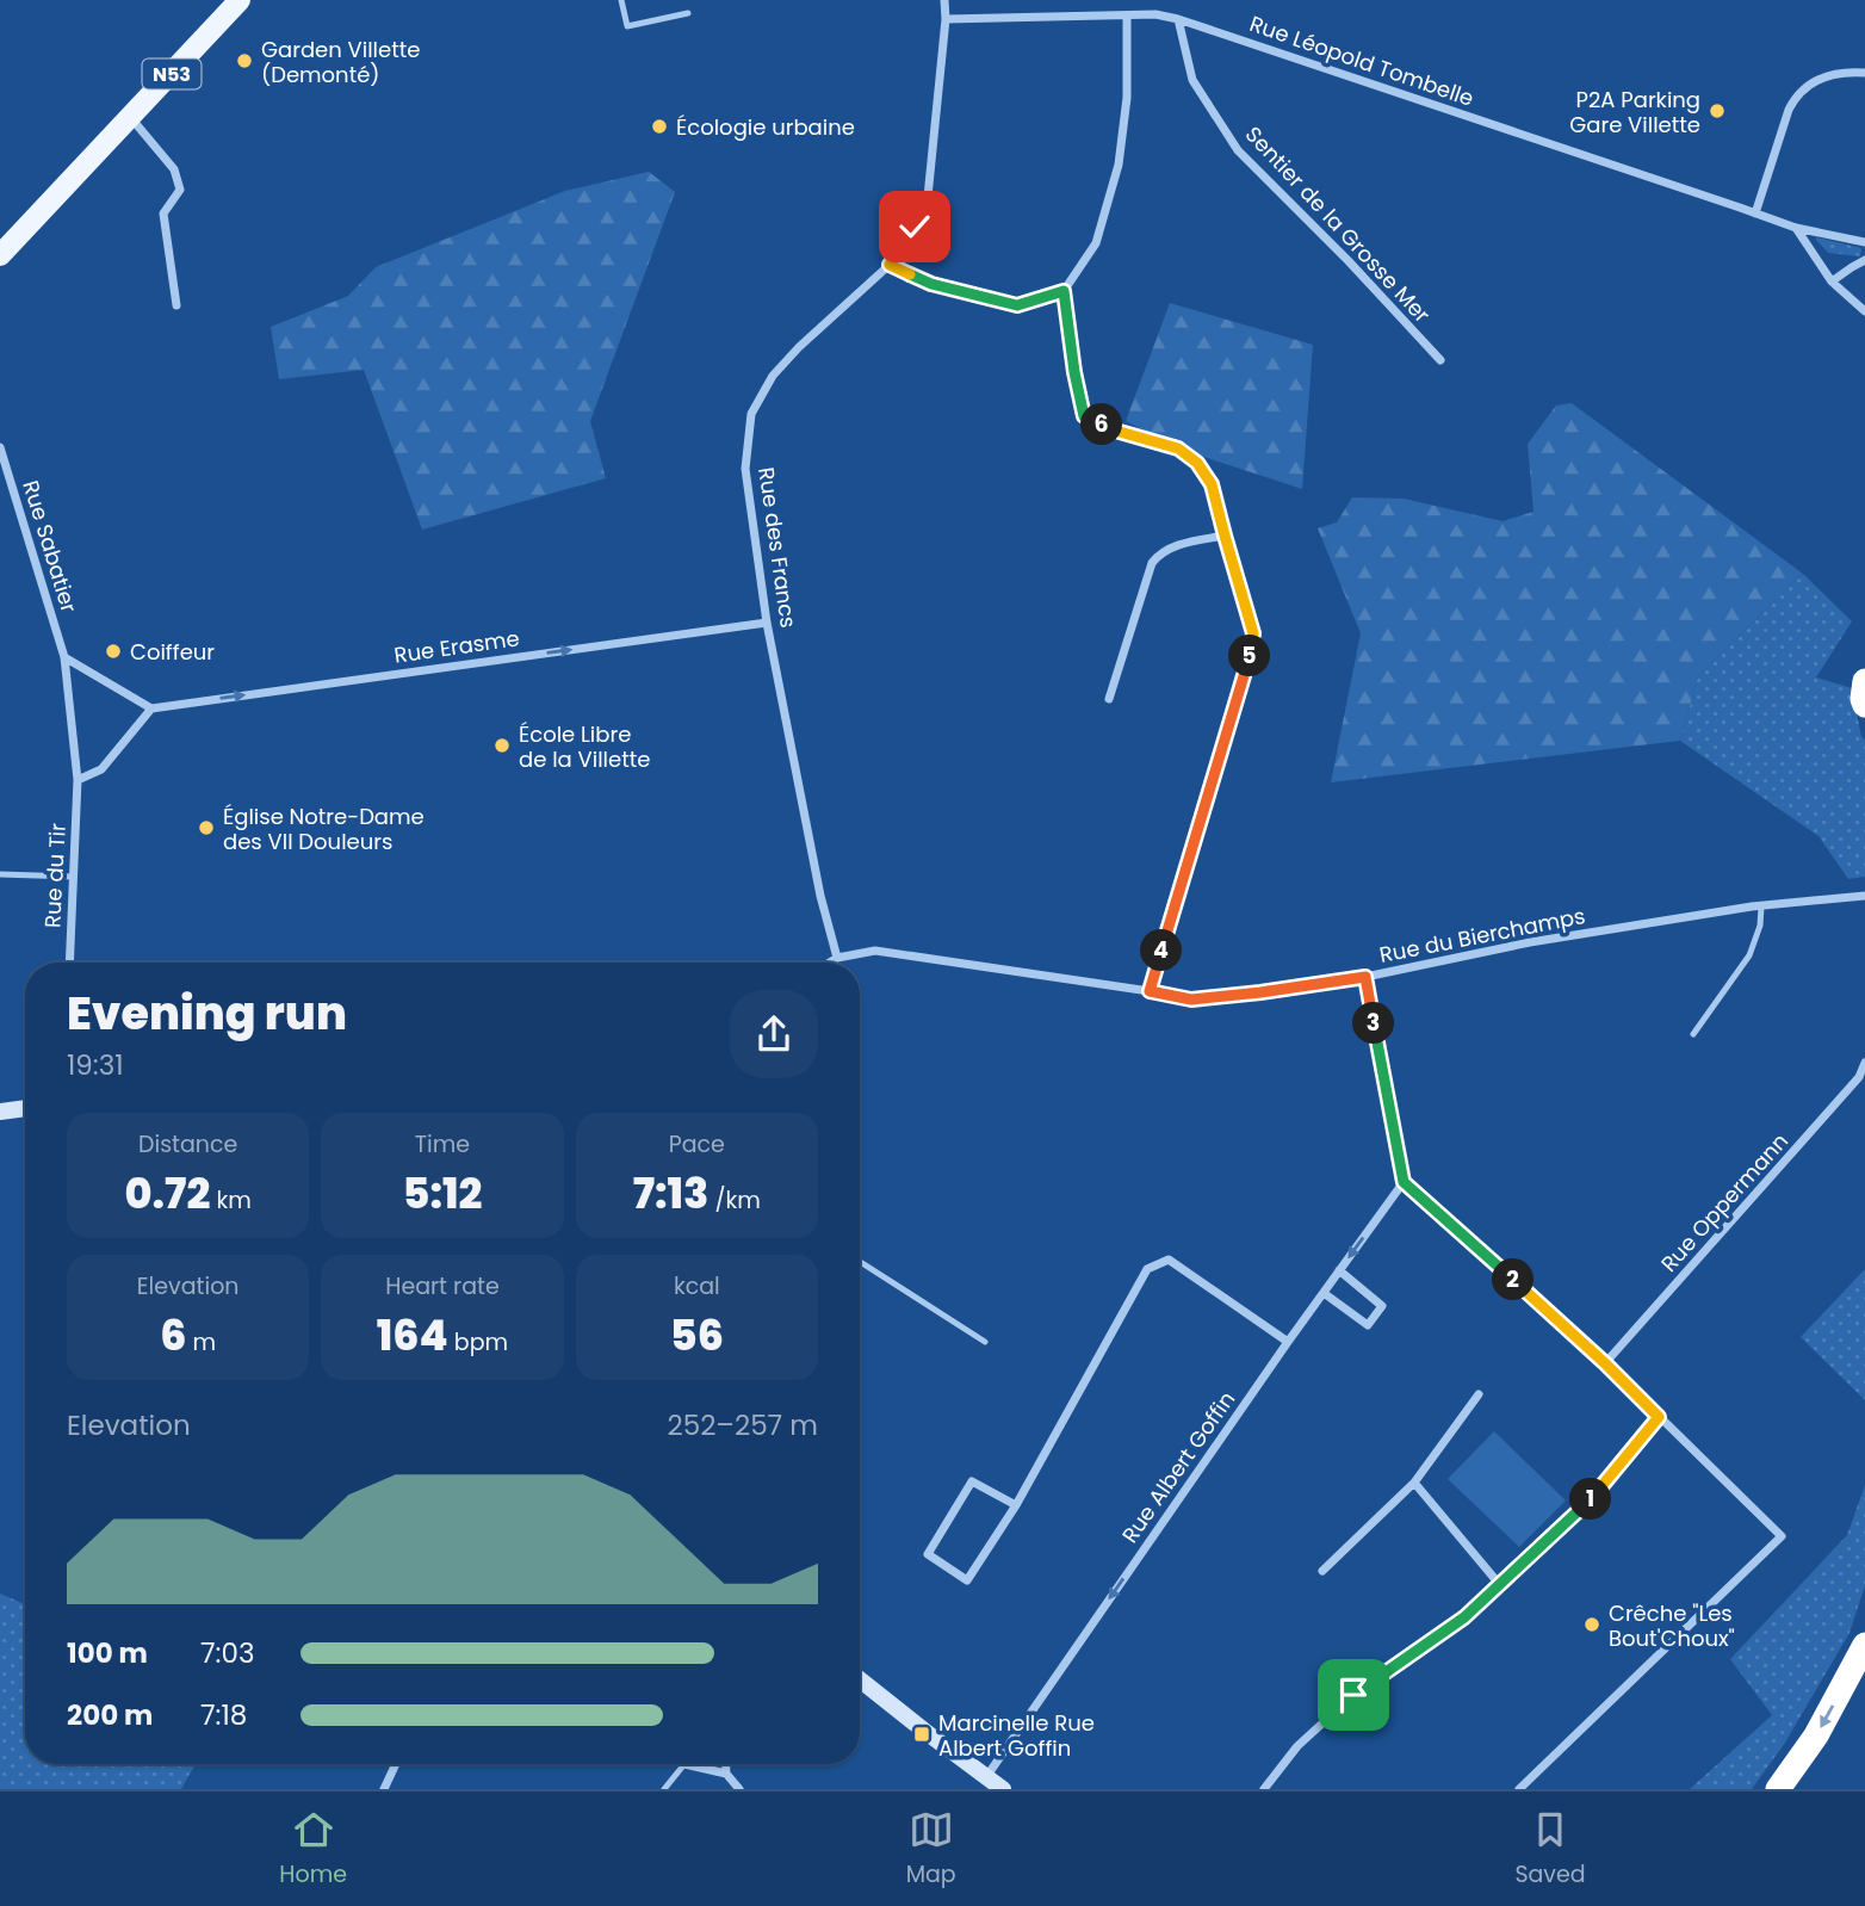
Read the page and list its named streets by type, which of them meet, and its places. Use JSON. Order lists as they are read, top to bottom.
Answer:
{
  "streets": {
    "main road": ["N53"],
    "street": [
      "Rue Léopold Tombelle",
      "Sentier de la Grosse Mer",
      "Rue Sabatier",
      "Rue des Francs",
      "Rue Erasme",
      "Rue du Tir",
      "Rue du Bierchamps",
      "Rue Oppermann",
      "Rue Albert Goffin"
    ]
  },
  "crossings": [
    ["Rue Léopold Tombelle", "Sentier de la Grosse Mer"],
    ["Rue Léopold Tombelle", "Rue des Francs"],
    ["Rue Sabatier", "Rue du Tir"],
    ["Rue des Francs", "Rue Erasme"],
    ["Rue des Francs", "Rue du Bierchamps"]
  ],
  "one_way": ["Rue Erasme", "Rue Albert Goffin"],
  "places": {
    "other": [
      "Garden Villette (Demonté)",
      "P2A Parking Gare Villette",
      "Écologie urbaine",
      "Coiffeur",
      "École Libre de la Villette",
      "Église Notre-Dame des VII Douleurs",
      "Crêche \"Les Bout'Choux\""
    ],
    "transit": ["Marcinelle Rue Albert Goffin"]
  },
  "page": {
    "pins": [
      "6",
      "5",
      "4",
      "3",
      "2",
      "1"
    ],
    "heading": ["Evening run", "19:31"],
    "stats": [
      ["Distance", "0.72 km"],
      ["Time", "5:12"],
      ["Pace", "7:13 /km"],
      ["Elevation", "6 m"],
      ["Heart rate", "164 bpm"],
      ["kcal", "56"]
    ],
    "chart": ["Elevation", "252–257 m"],
    "list": [
      {
        "name": "100 m",
        "note": "7:03"
      },
      {
        "name": "200 m",
        "note": "7:18"
      }
    ],
    "tabs": ["Home", "Map", "Saved"]
  }
}
